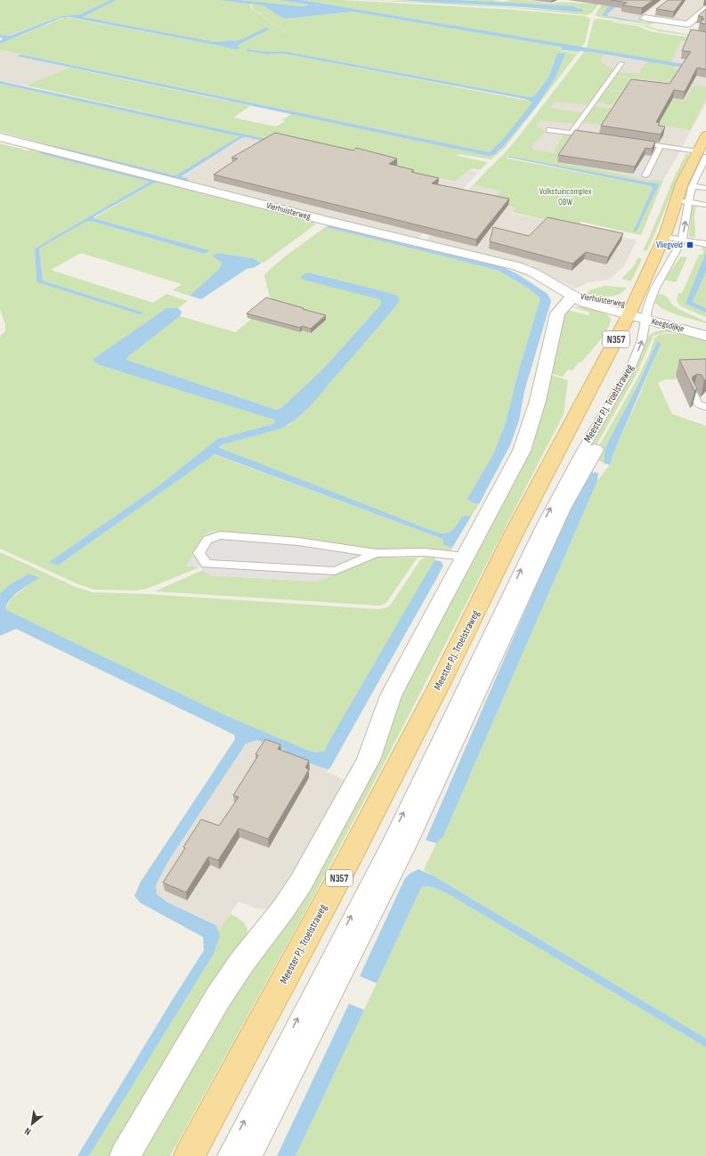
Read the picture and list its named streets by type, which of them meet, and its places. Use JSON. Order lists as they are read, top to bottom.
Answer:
{
  "streets": {
    "main road": ["N357", "Meester P.J. Troelstraweg"],
    "street": ["Vierhuisterweg", "Keegsdijkje"]
  },
  "crossings": [
    ["Vierhuisterweg", "Keegsdijkje"],
    ["Vierhuisterweg", "Meester P.J. Troelstraweg"],
    ["Keegsdijkje", "Meester P.J. Troelstraweg"]
  ],
  "parks": ["Volkstuincomplex OBW"],
  "places": {
    "transit": ["Vliegveld"]
  },
  "north": "bottom left"
}
